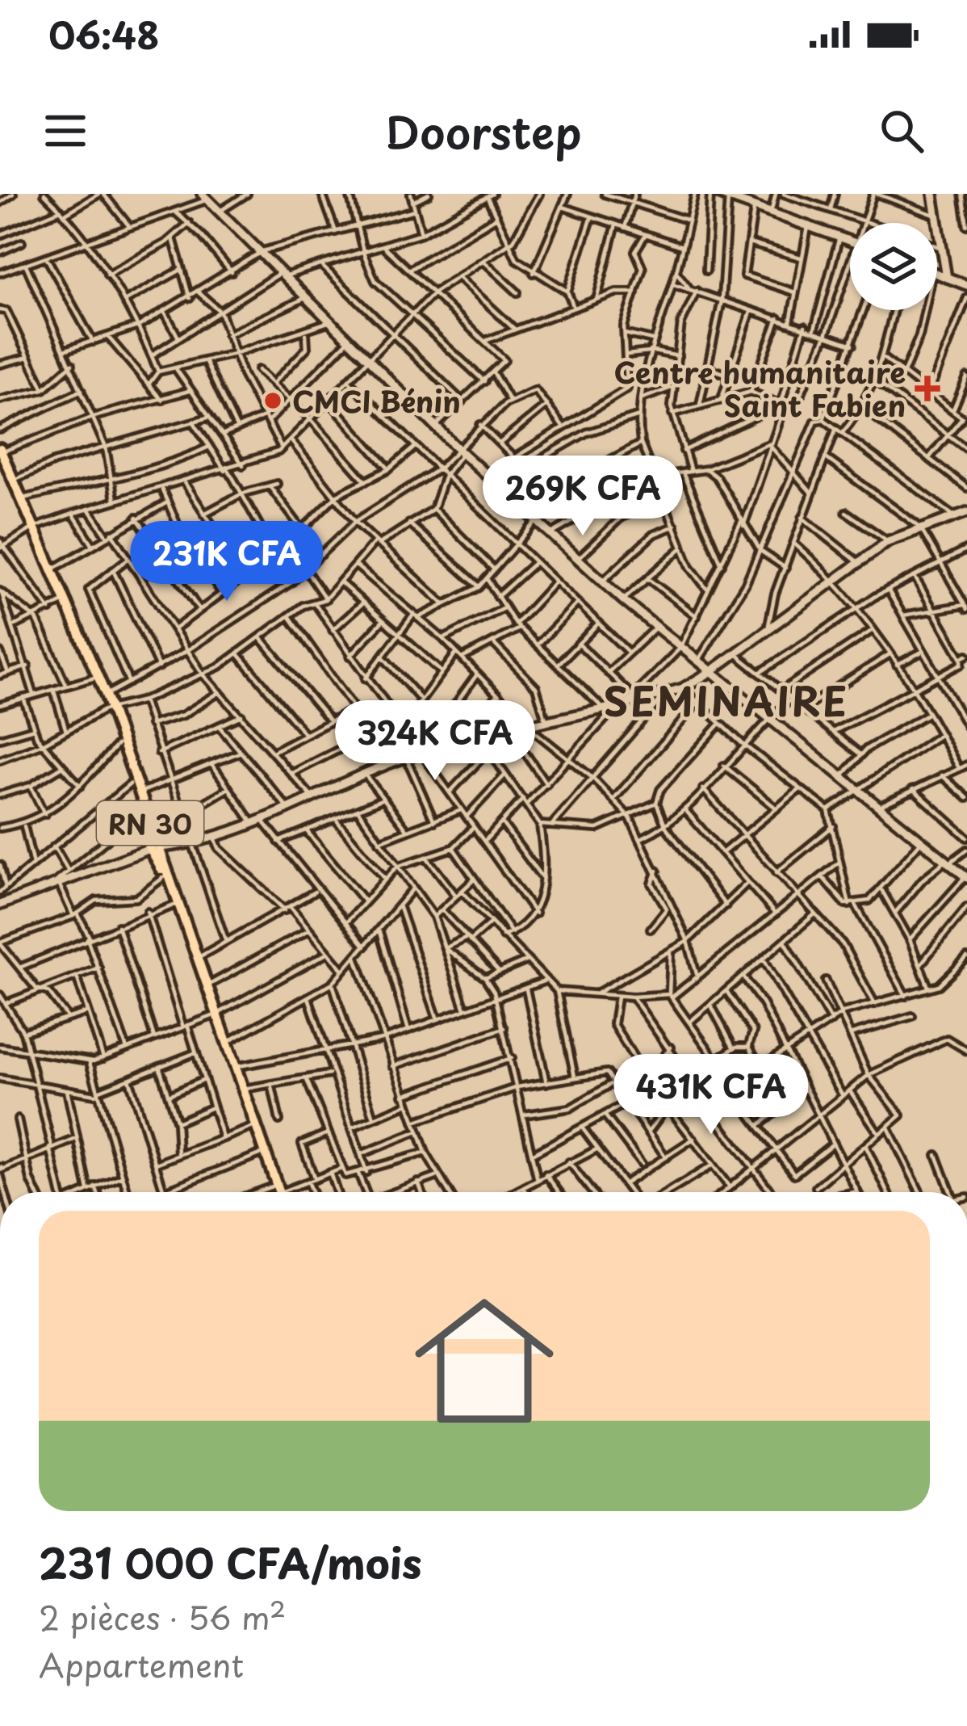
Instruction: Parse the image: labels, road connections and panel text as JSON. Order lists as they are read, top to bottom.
{
  "streets": {
    "main road": ["RN 30"]
  },
  "districts": ["SEMINAIRE"],
  "places": {
    "health": ["Centre humanitaire Saint Fabien"],
    "other": ["CMCI Bénin"]
  },
  "page": {
    "status": "06:48",
    "header": "Doorstep",
    "price": [
      "269K CFA",
      "231K CFA",
      "324K CFA",
      "431K CFA"
    ],
    "list": [
      {
        "name": "231 000 CFA/mois",
        "note": "2 pièces · 56 m² · Appartement"
      }
    ]
  }
}
